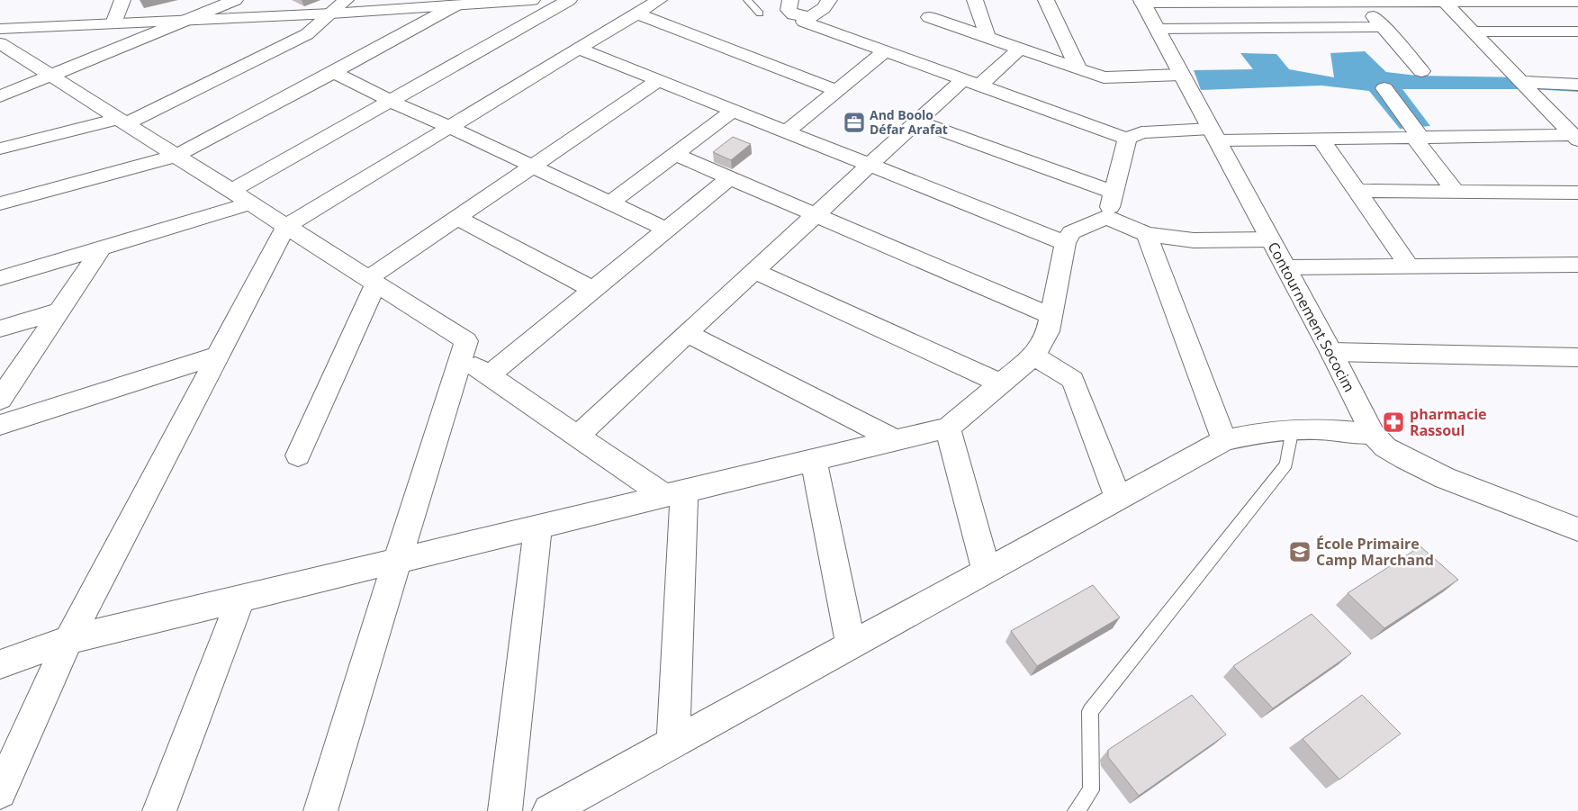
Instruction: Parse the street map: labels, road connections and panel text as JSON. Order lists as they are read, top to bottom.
{
  "streets": {
    "street": ["Contournement Sococim"]
  },
  "places": {
    "office": ["And Boolo Défar Arafat"],
    "pharmacy": ["pharmacie Rassoul"],
    "school or university": ["École Primaire Camp Marchand"]
  }
}
